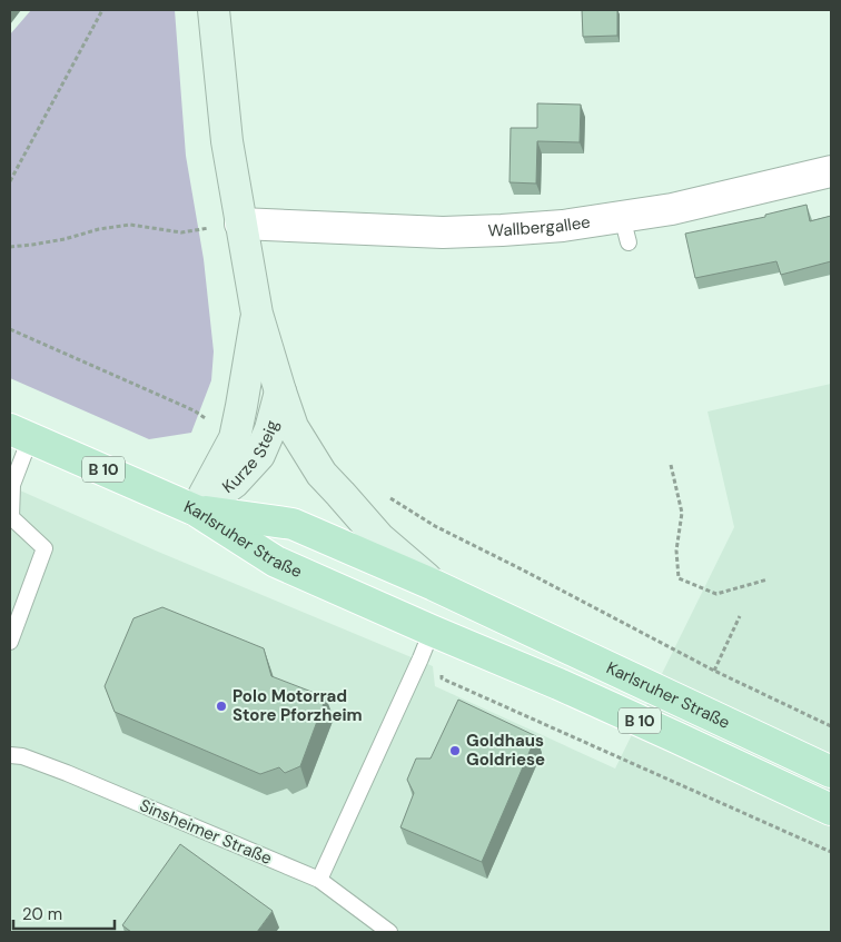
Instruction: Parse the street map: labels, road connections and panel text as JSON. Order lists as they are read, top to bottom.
{
  "streets": {
    "main road": ["Kurze Steig", "B 10", "Karlsruher Straße"],
    "street": ["Wallbergallee"],
    "lane": ["Sinsheimer Straße"]
  },
  "crossings": [
    ["Wallbergallee", "Kurze Steig"],
    ["Kurze Steig", "B 10"],
    ["Kurze Steig", "Karlsruher Straße"],
    ["B 10", "Karlsruher Straße"]
  ],
  "places": ["Polo Motorrad Store Pforzheim", "Goldhaus Goldriese"],
  "scale_bar": "20 m"
}
